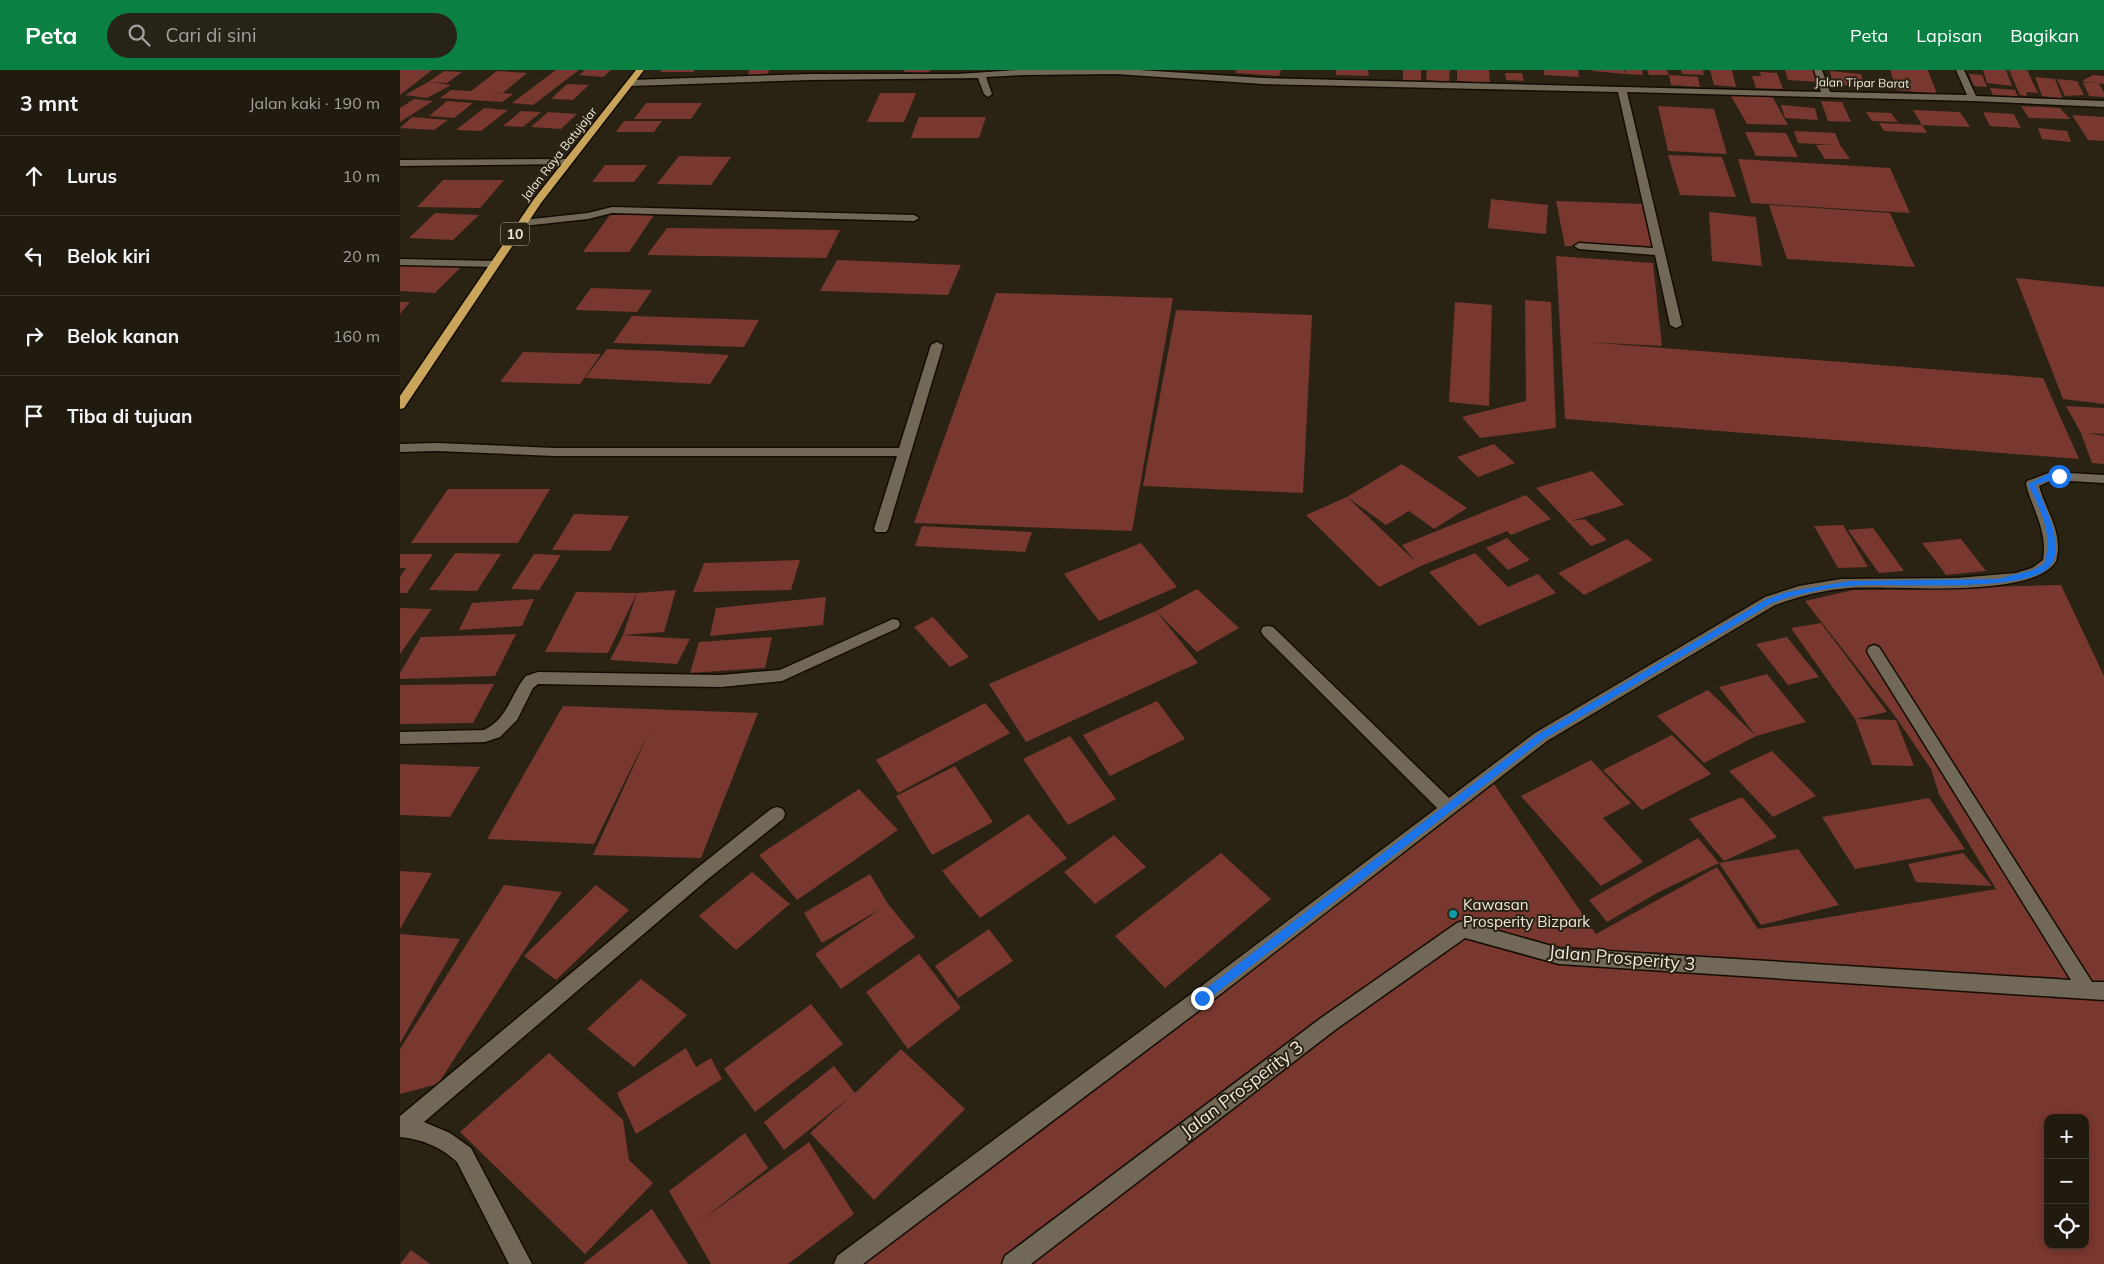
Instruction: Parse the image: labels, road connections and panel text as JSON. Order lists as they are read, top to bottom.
{
  "streets": {
    "highway": ["Jalan Raya Batujajar", "10"],
    "street": ["Jalan Tipar Barat", "Jalan Prosperity 3"]
  },
  "crossings": [
    ["Jalan Tipar Barat", "Jalan Raya Batujajar"]
  ],
  "places": ["Kawasan Prosperity Bizpark"],
  "page": {
    "header": "Peta",
    "search": "Cari di sini",
    "nav": ["Peta", "Lapisan", "Bagikan"],
    "heading": ["3 mnt", "Jalan kaki · 190 m"],
    "list": [
      ["Lurus", "10 m"],
      ["Belok kiri", "20 m"],
      ["Belok kanan", "160 m"],
      "Tiba di tujuan"
    ],
    "map_buttons": ["+", "−"]
  }
}
